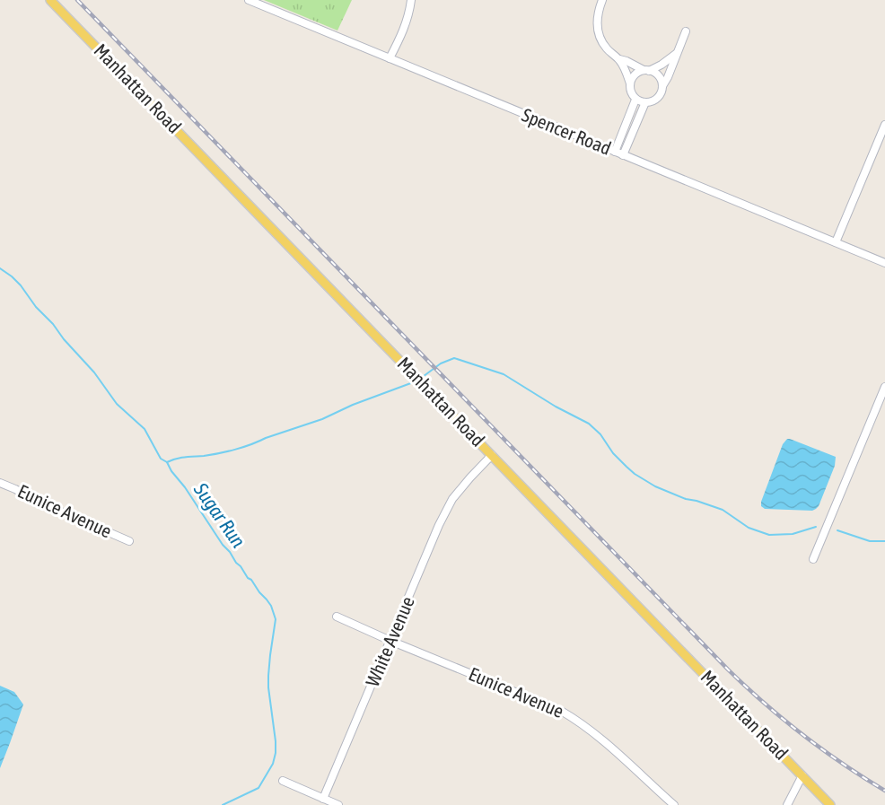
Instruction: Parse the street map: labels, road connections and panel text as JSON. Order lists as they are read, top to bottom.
{
  "streets": {
    "main road": ["Manhattan Road"],
    "street": ["Spencer Road", "Eunice Avenue", "White Avenue"]
  },
  "crossings": [
    ["Manhattan Road", "White Avenue"],
    ["Eunice Avenue", "White Avenue"]
  ],
  "water": ["Sugar Run"]
}
